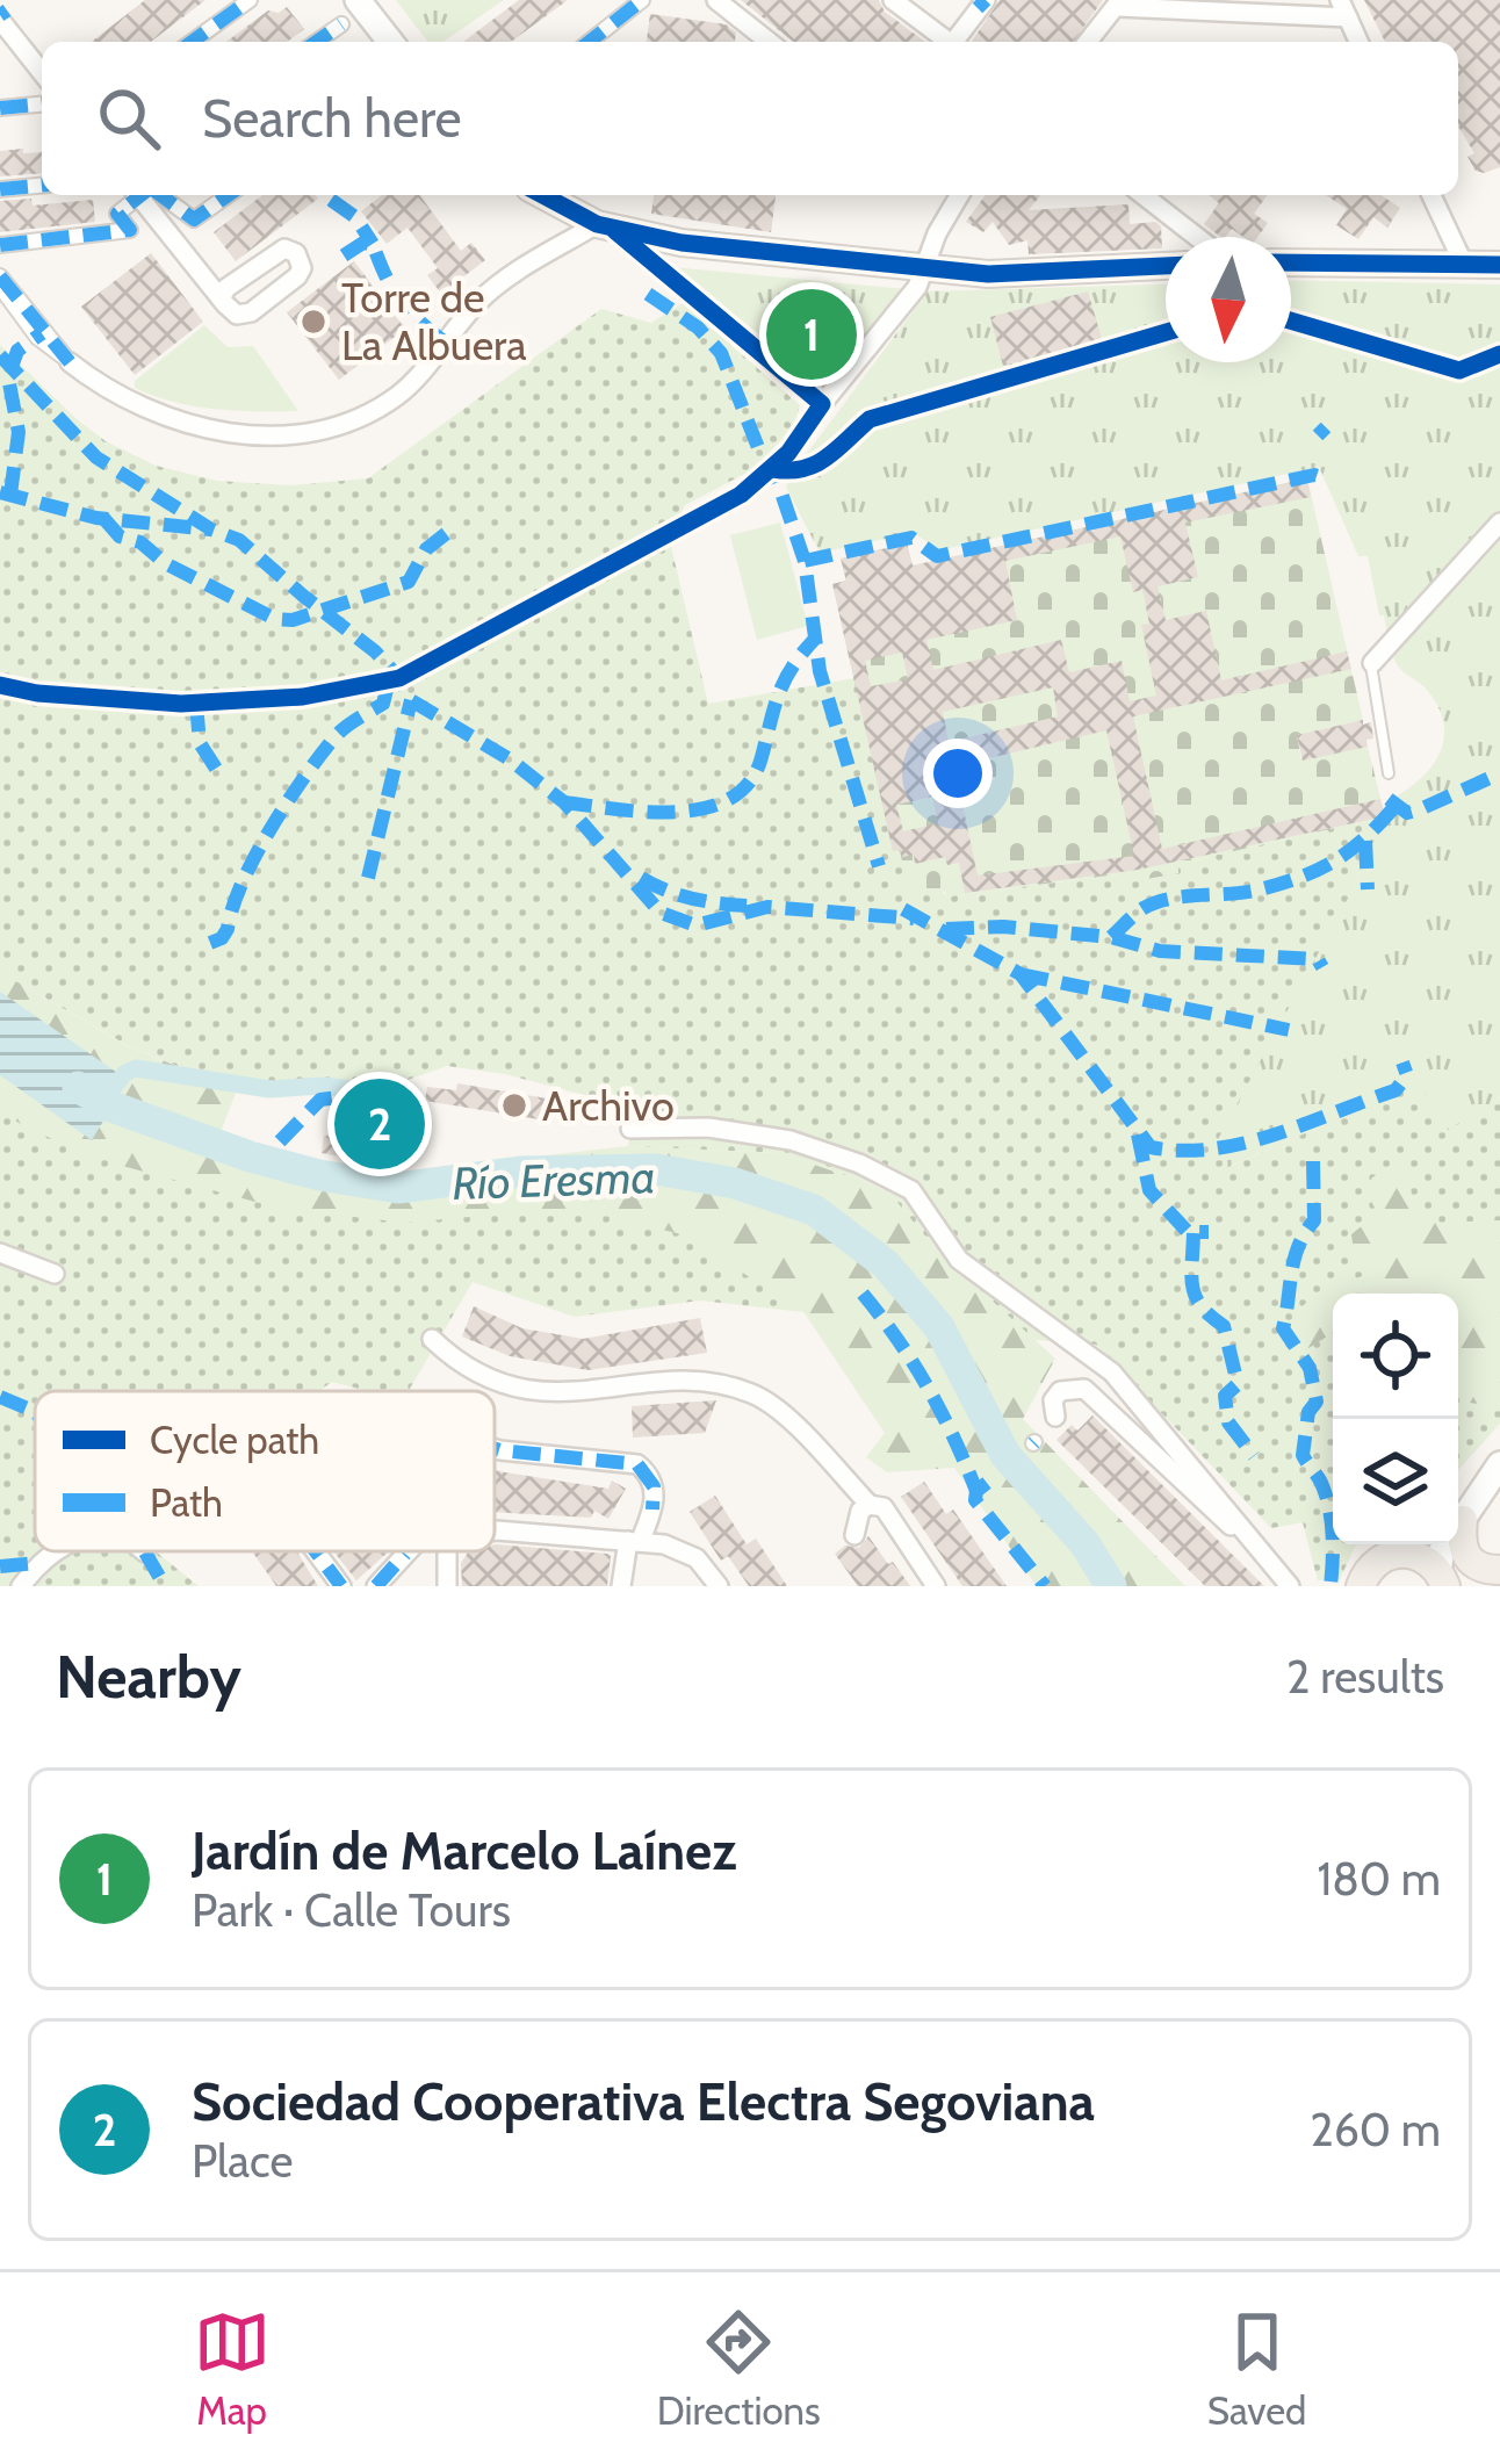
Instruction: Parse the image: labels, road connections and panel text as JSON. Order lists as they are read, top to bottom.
{
  "water": ["Río Eresma"],
  "places": ["Torre de La Albuera", "Archivo"],
  "legend": ["Cycle path", "Path"],
  "north": "bottom",
  "page": {
    "search": "Search here",
    "pins": ["1", "2"],
    "heading": ["Nearby", "2 results"],
    "list": [
      {
        "mark": "1",
        "name": "Jardín de Marcelo Laínez",
        "note": "Park · Calle Tours",
        "value": "180 m"
      },
      {
        "mark": "2",
        "name": "Sociedad Cooperativa Electra Segoviana",
        "note": "Place",
        "value": "260 m"
      }
    ],
    "nav": ["Map", "Directions", "Saved"]
  }
}
